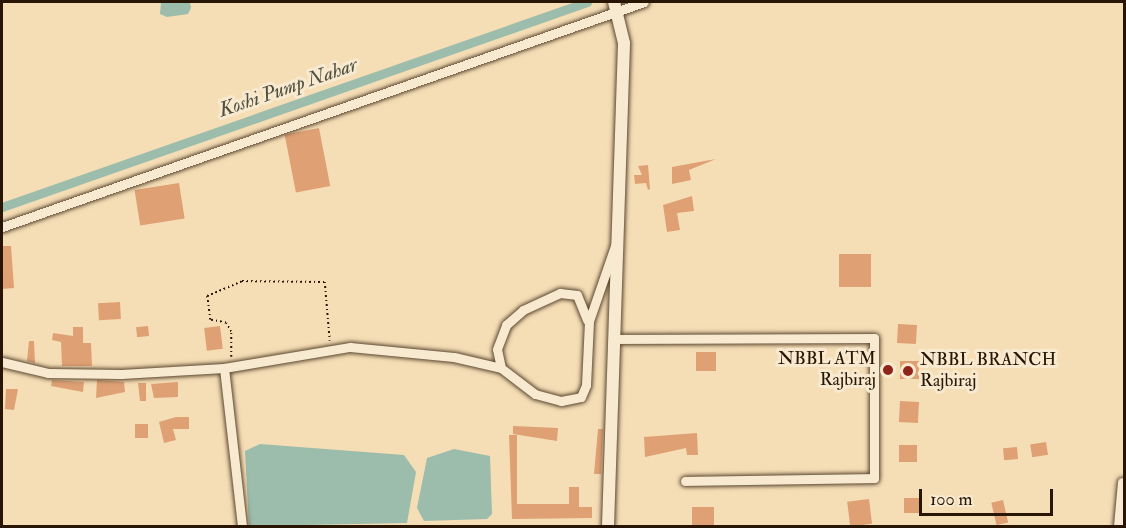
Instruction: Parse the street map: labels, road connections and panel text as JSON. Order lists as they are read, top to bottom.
{
  "water": ["Koshi Pump Nahar"],
  "places": ["NBBL ATM Rajbiraj", "NBBL BRANCH Rajbiraj"],
  "scale_bar": "100 m"
}
